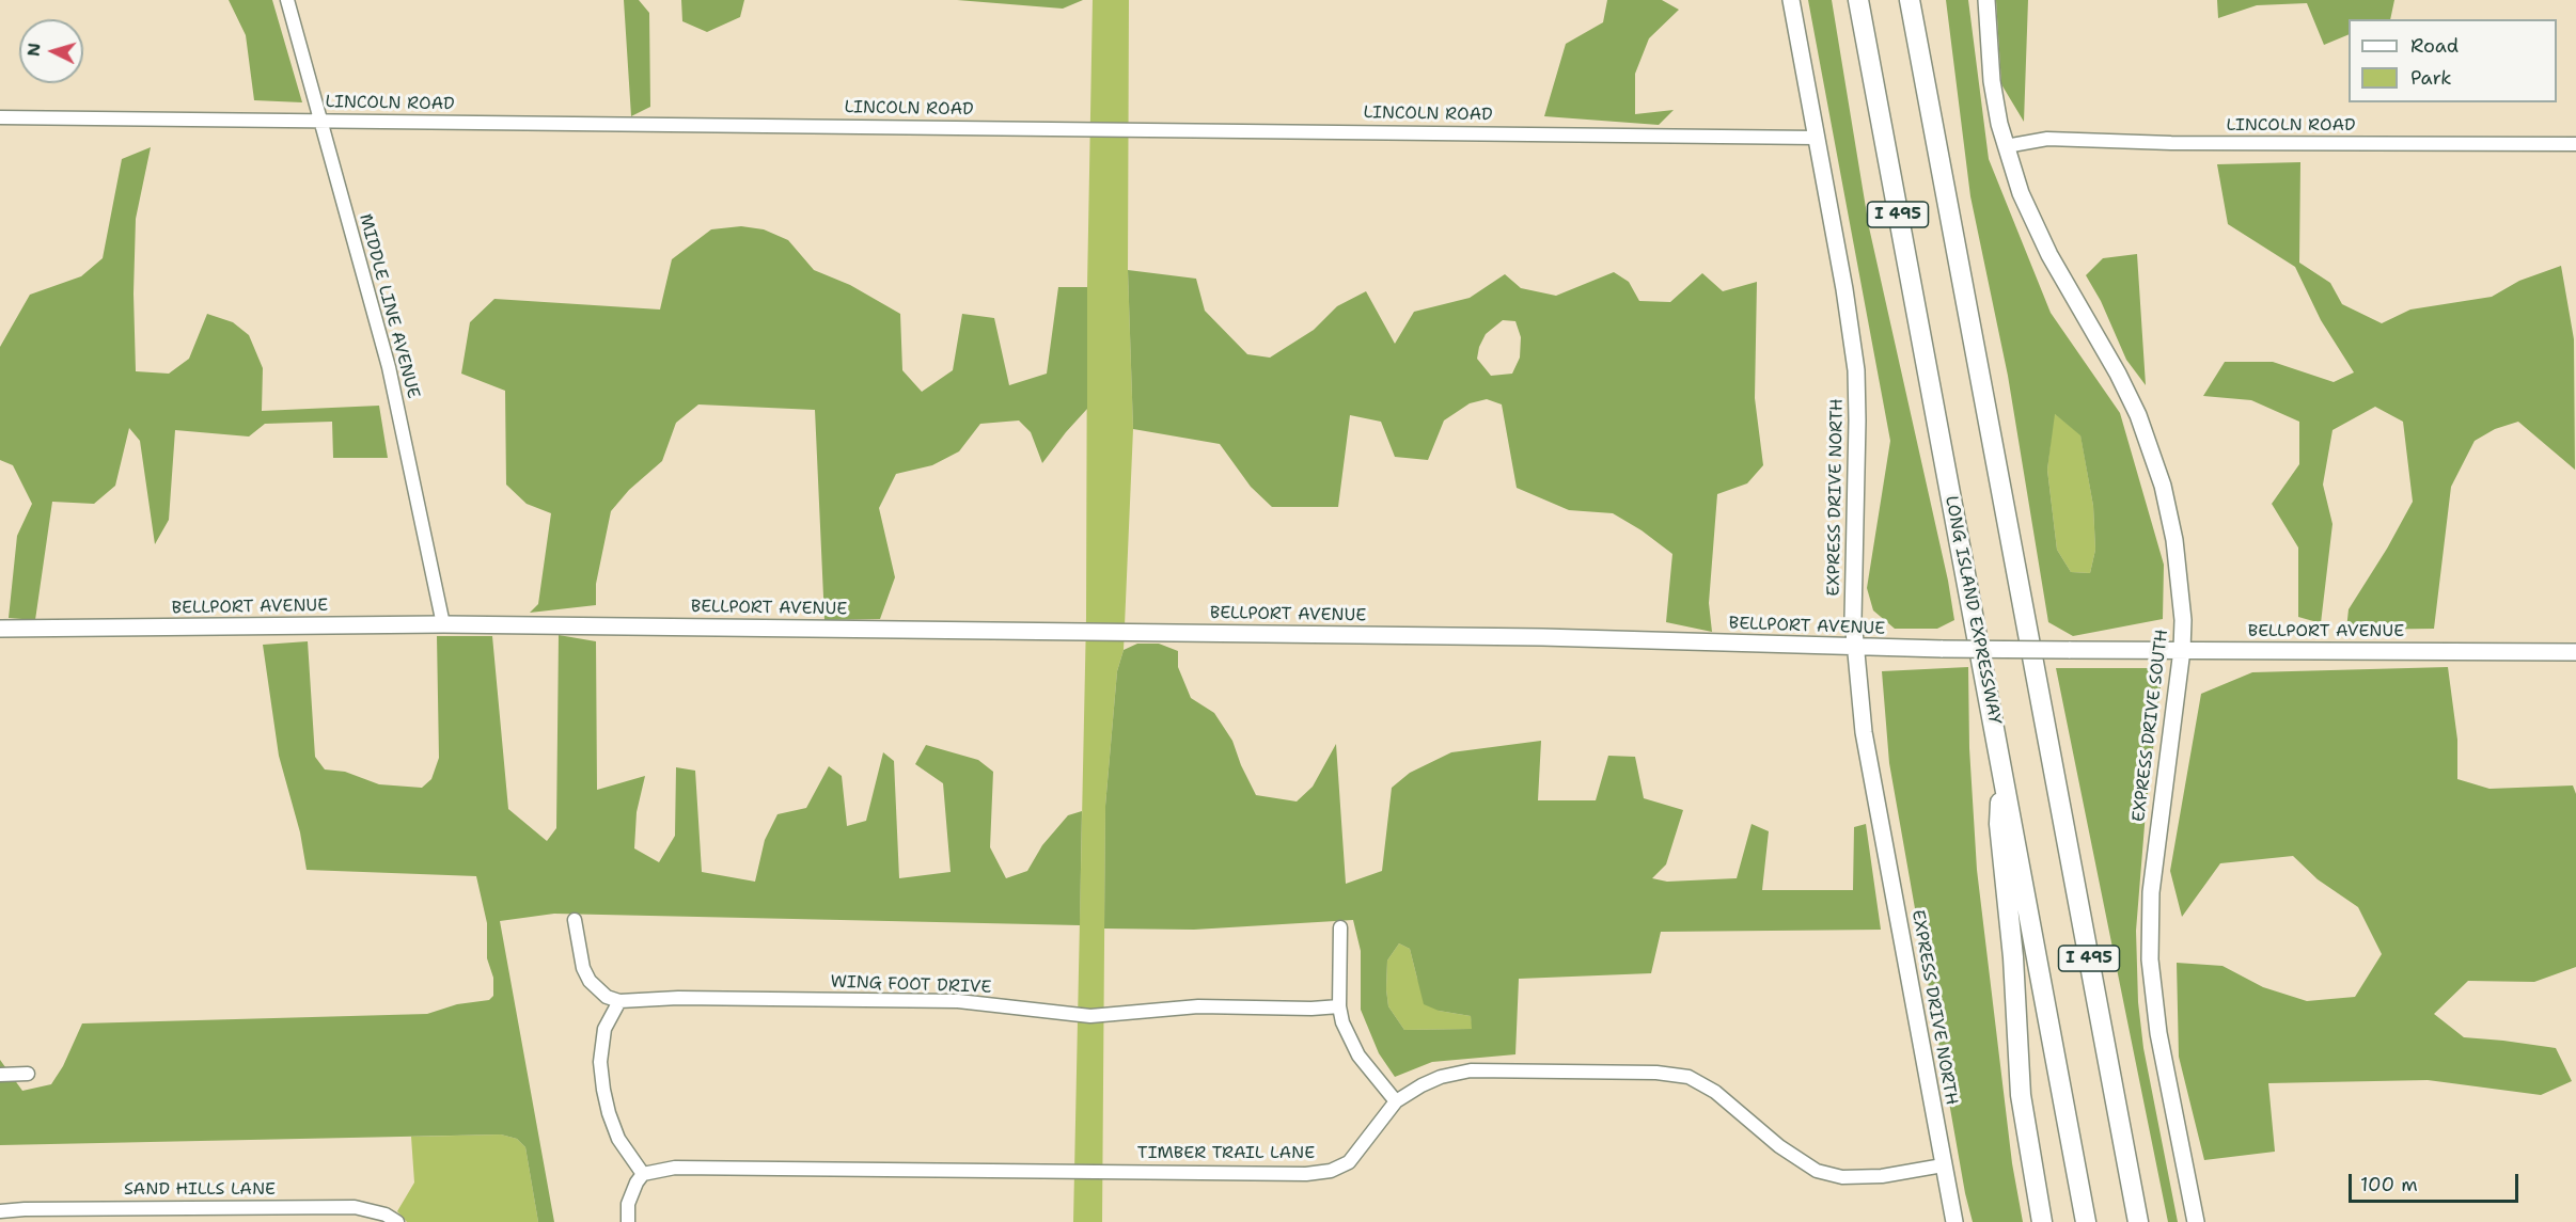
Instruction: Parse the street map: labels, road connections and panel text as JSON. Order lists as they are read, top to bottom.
{
  "streets": {
    "highway": ["I 495", "LONG ISLAND EXPRESSWAY"],
    "main road": ["EXPRESS DRIVE NORTH", "BELLPORT AVENUE", "EXPRESS DRIVE SOUTH"],
    "street": [
      "LINCOLN ROAD",
      "MIDDLE LINE AVENUE",
      "WING FOOT DRIVE",
      "TIMBER TRAIL LANE",
      "SAND HILLS LANE"
    ]
  },
  "crossings": [
    ["LINCOLN ROAD", "MIDDLE LINE AVENUE"],
    ["LINCOLN ROAD", "EXPRESS DRIVE NORTH"],
    ["LINCOLN ROAD", "EXPRESS DRIVE SOUTH"],
    ["MIDDLE LINE AVENUE", "BELLPORT AVENUE"],
    ["EXPRESS DRIVE NORTH", "BELLPORT AVENUE"],
    ["EXPRESS DRIVE NORTH", "TIMBER TRAIL LANE"],
    ["BELLPORT AVENUE", "EXPRESS DRIVE SOUTH"]
  ],
  "legend": ["Road", "Park"],
  "scale_bar": "100 m",
  "north": "left"
}
